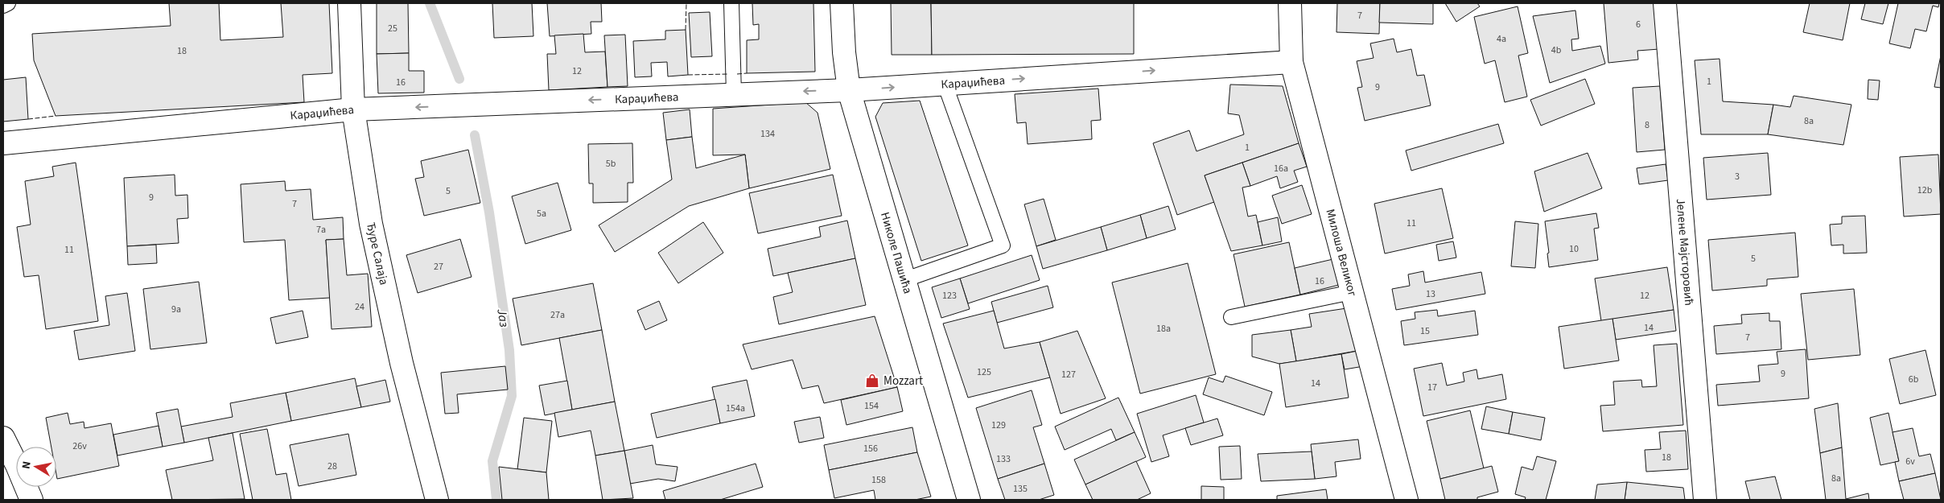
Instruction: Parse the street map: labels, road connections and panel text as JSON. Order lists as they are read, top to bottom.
{
  "streets": {
    "street": [
      "Караџићева",
      "Јелене Мајсторовић",
      "Милоша Великог",
      "Николе Пашића",
      "Ђуре Салаја"
    ]
  },
  "crossings": [
    ["Караџићева", "Милоша Великог"],
    ["Караџићева", "Николе Пашића"],
    ["Караџићева", "Ђуре Салаја"]
  ],
  "water": ["Јаз"],
  "places": {
    "shop": ["Mozzart"]
  },
  "house_numbers": [
    "7",
    "6",
    "25",
    "4a",
    "4b",
    "18",
    "12",
    "1",
    "16",
    "9",
    "8a",
    "8",
    "134",
    "1",
    "5b",
    "16a",
    "3",
    "12b",
    "5",
    "9",
    "7",
    "5a",
    "11",
    "7a",
    "10",
    "11",
    "5",
    "27",
    "16",
    "13",
    "123",
    "12",
    "24",
    "9a",
    "27a",
    "14",
    "18a",
    "15",
    "7",
    "125",
    "9",
    "127",
    "6b",
    "14",
    "17",
    "154",
    "154a",
    "129",
    "26v",
    "156",
    "18",
    "133",
    "6v",
    "28",
    "8a",
    "158",
    "135"
  ],
  "north": "left"
}
